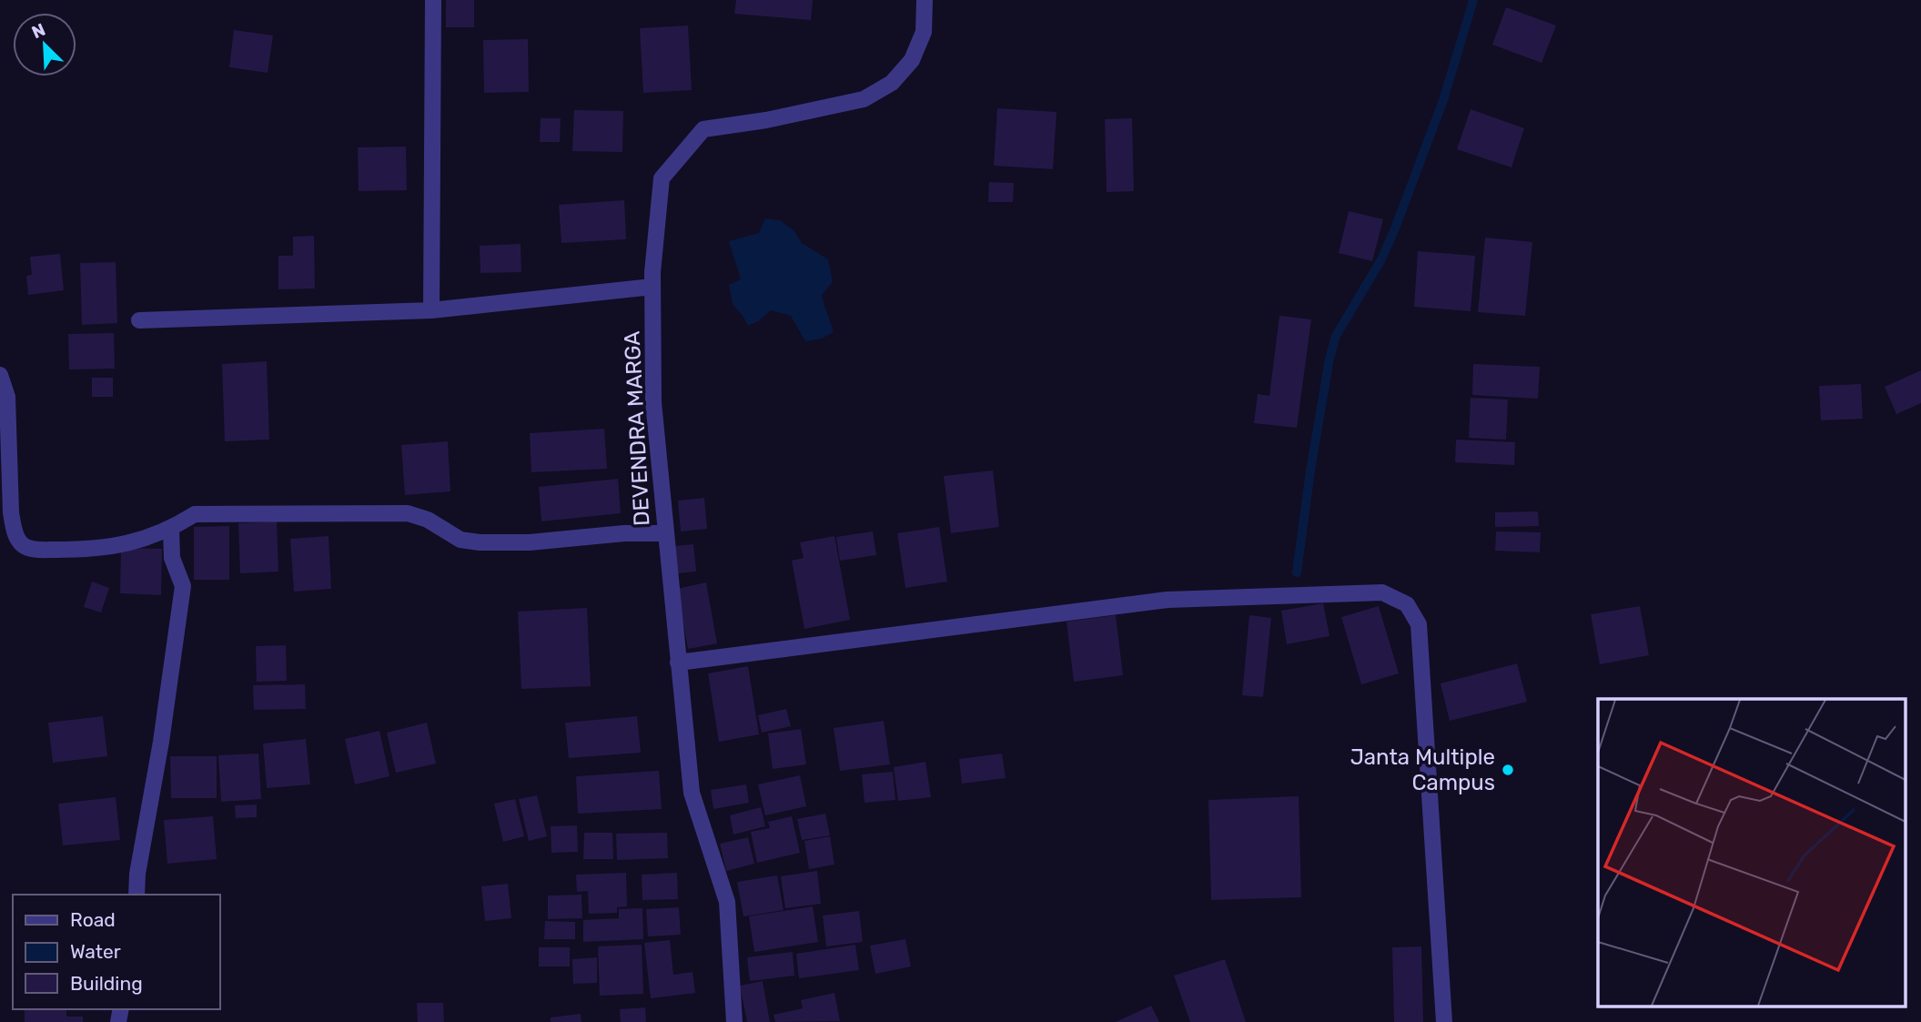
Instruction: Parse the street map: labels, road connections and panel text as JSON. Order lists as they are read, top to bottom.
{
  "streets": {
    "street": ["DEVENDRA MARGA"]
  },
  "places": ["Janta Multiple Campus"],
  "legend": ["Road", "Water", "Building"],
  "north": "top left"
}
